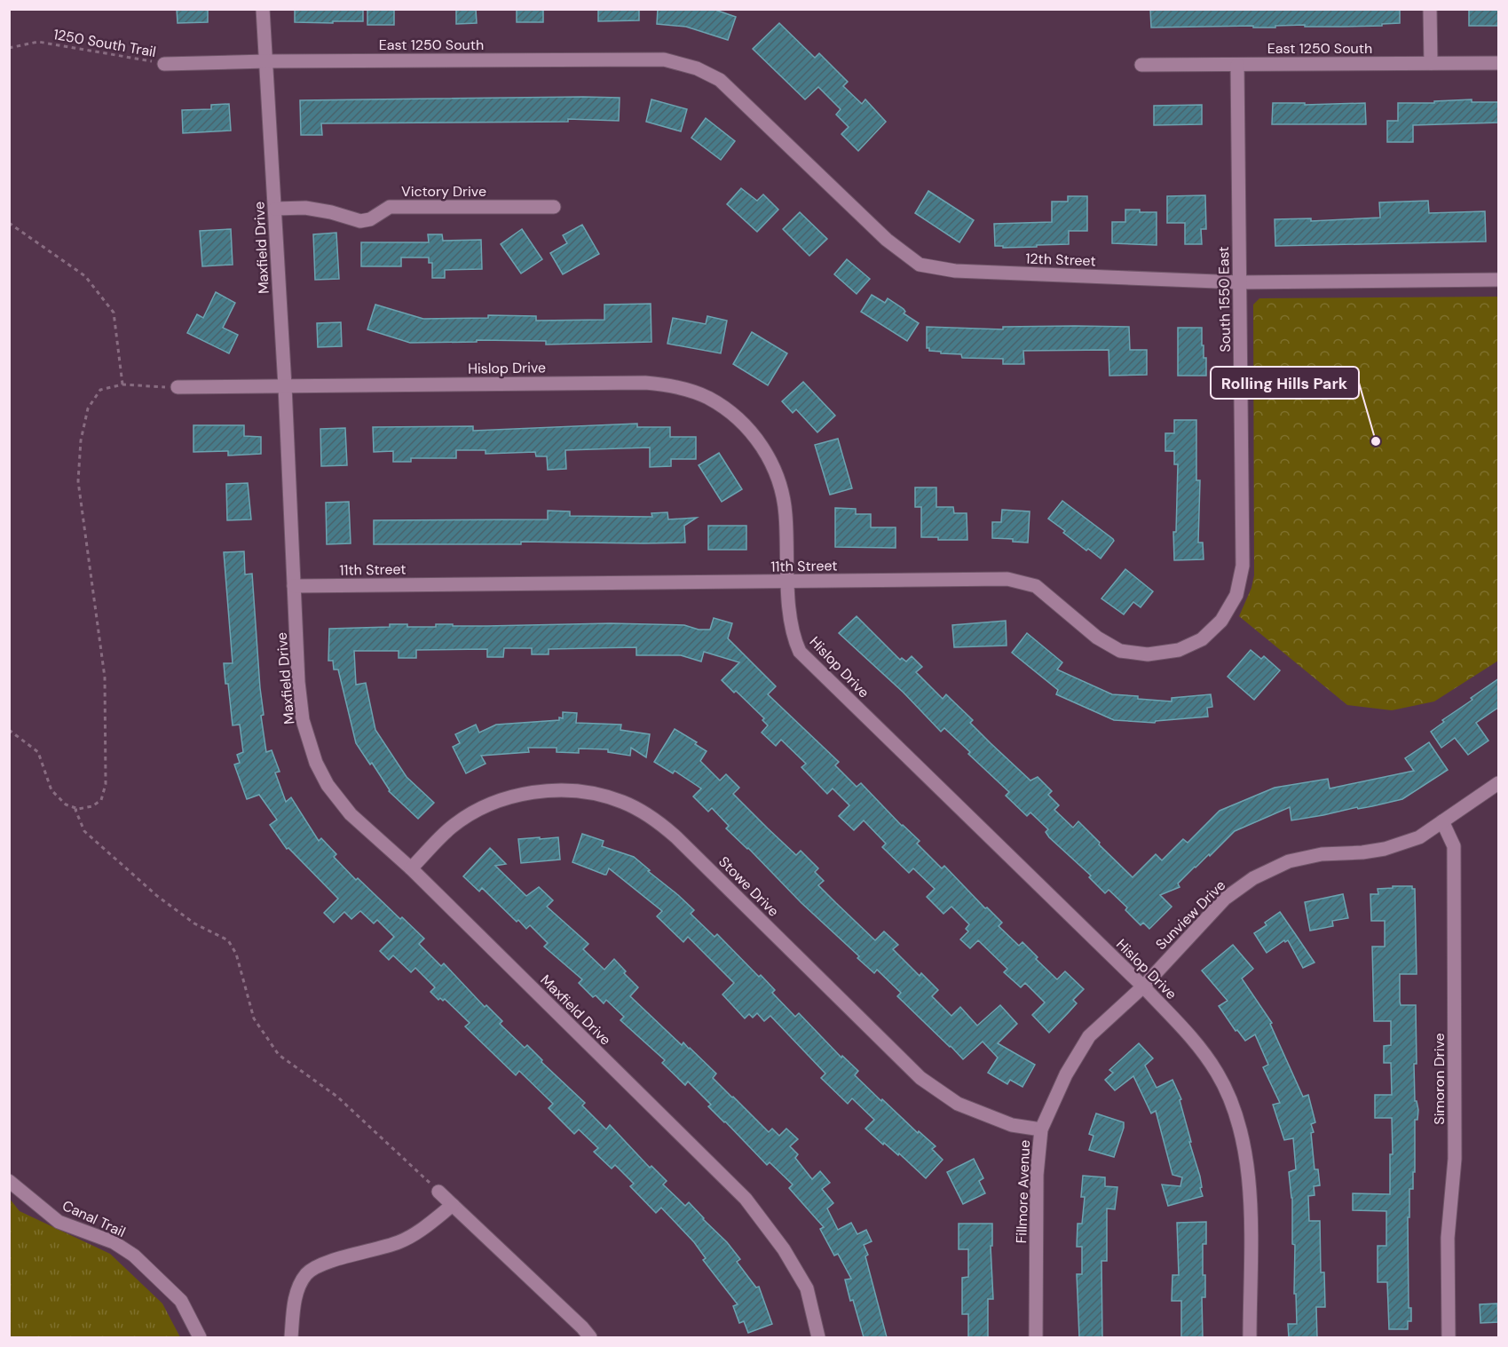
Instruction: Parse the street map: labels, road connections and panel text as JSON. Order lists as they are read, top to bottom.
{
  "streets": {
    "street": [
      "East 1250 South",
      "Victory Drive",
      "Maxfield Drive",
      "12th Street",
      "South 1550 East",
      "Hislop Drive",
      "11th Street",
      "Stowe Drive",
      "Sunview Drive",
      "Simoron Drive",
      "Fillmore Avenue",
      "Canal Trail"
    ],
    "path": ["1250 South Trail"]
  },
  "crossings": [
    ["1250 South Trail", "East 1250 South"],
    ["East 1250 South", "Maxfield Drive"],
    ["East 1250 South", "12th Street"],
    ["East 1250 South", "South 1550 East"],
    ["Victory Drive", "Maxfield Drive"],
    ["Maxfield Drive", "Hislop Drive"],
    ["Maxfield Drive", "11th Street"],
    ["Maxfield Drive", "Stowe Drive"],
    ["12th Street", "South 1550 East"],
    ["South 1550 East", "11th Street"],
    ["Hislop Drive", "11th Street"],
    ["Hislop Drive", "Sunview Drive"],
    ["Hislop Drive", "Fillmore Avenue"],
    ["Stowe Drive", "Fillmore Avenue"],
    ["Sunview Drive", "Simoron Drive"],
    ["Sunview Drive", "Fillmore Avenue"]
  ],
  "places": ["Rolling Hills Park"]
}
